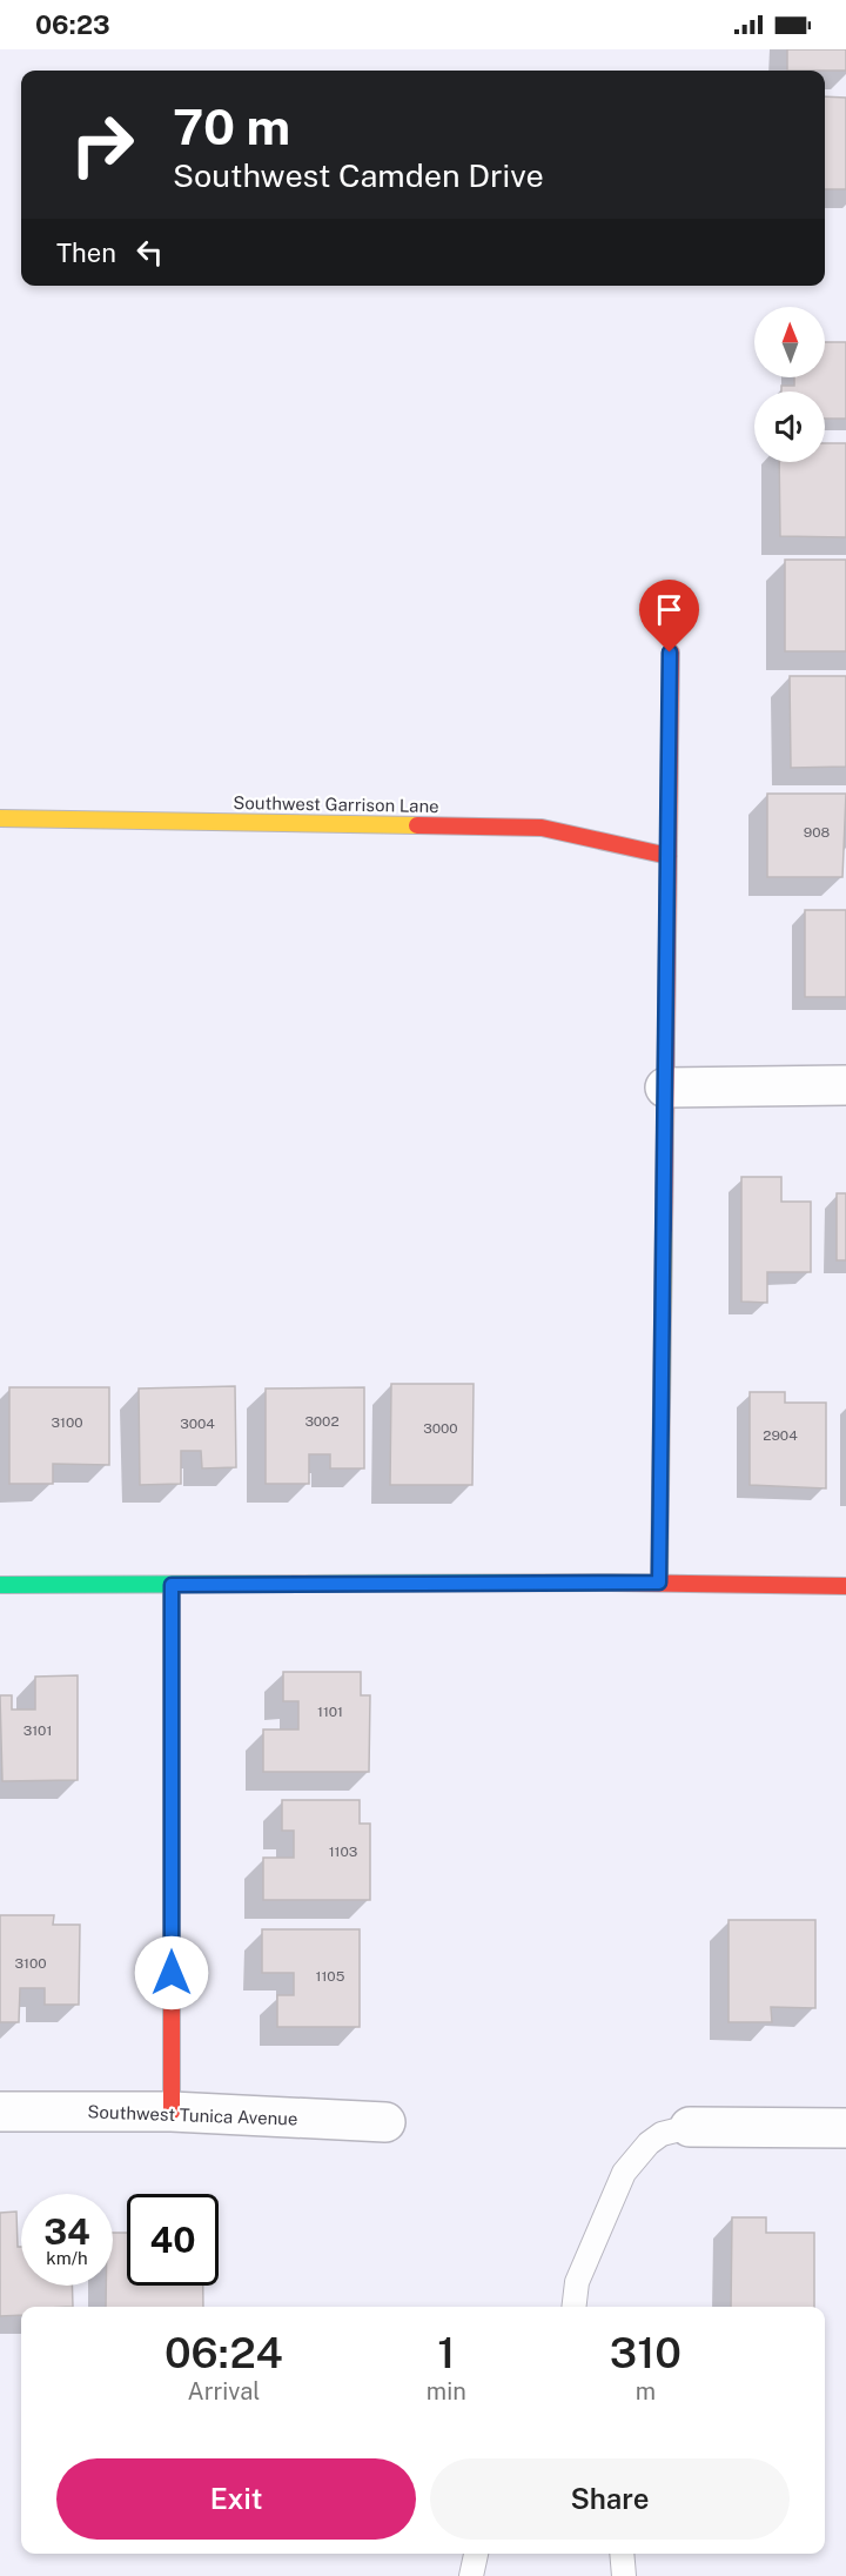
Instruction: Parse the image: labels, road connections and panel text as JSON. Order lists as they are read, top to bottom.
{
  "streets": {
    "street": ["Southwest Garrison Lane", "Southwest Tunica Avenue"]
  },
  "house_numbers": [
    "908",
    "3002",
    "3100",
    "3004",
    "3000",
    "2904",
    "1101",
    "3101",
    "1103",
    "3100",
    "1105"
  ],
  "north": "top",
  "page": {
    "status": "06:23",
    "turn": ["70 m", "Southwest Camden Drive"],
    "then": "Then",
    "speed": "34 km/h",
    "limit": "40",
    "eta": [
      "06:24",
      "Arrival",
      "1",
      "min",
      "310",
      "m"
    ],
    "buttons": ["Exit", "Share"]
  }
}
